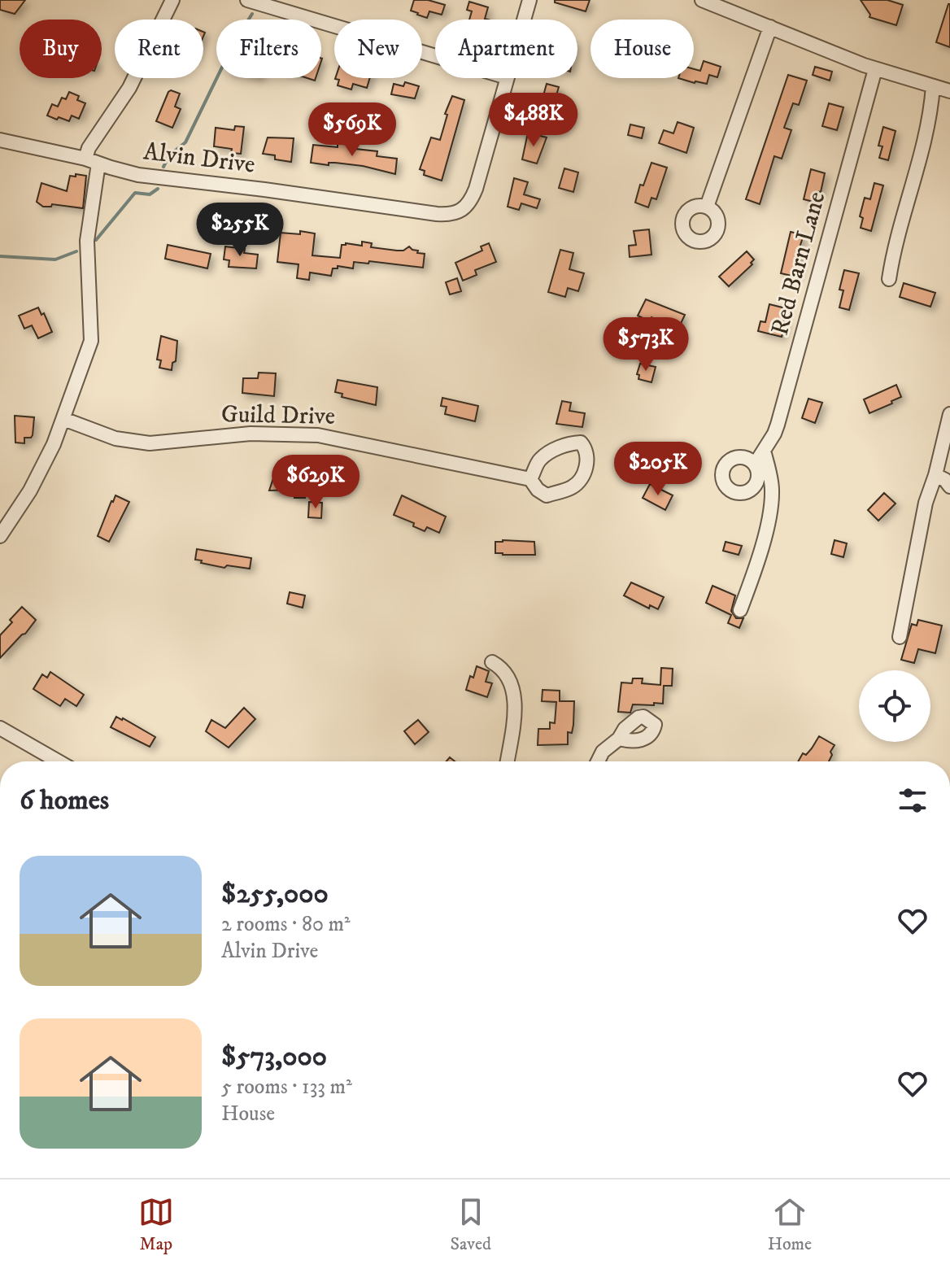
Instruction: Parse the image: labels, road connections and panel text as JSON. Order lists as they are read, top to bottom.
{
  "streets": {
    "street": ["Alvin Drive", "Red Barn Lane", "Guild Drive"]
  },
  "page": {
    "chip": [
      "Buy",
      "Rent",
      "Filters",
      "New",
      "Apartment",
      "House"
    ],
    "price": [
      "$488K",
      "$569K",
      "$255K",
      "$573K",
      "$205K",
      "$629K"
    ],
    "heading": "6 homes",
    "list": [
      {
        "name": "$255,000",
        "note": "2 rooms · 80 m² · Alvin Drive"
      },
      {
        "name": "$573,000",
        "note": "5 rooms · 133 m² · House"
      }
    ],
    "tabs": ["Map", "Saved", "Home"]
  }
}
